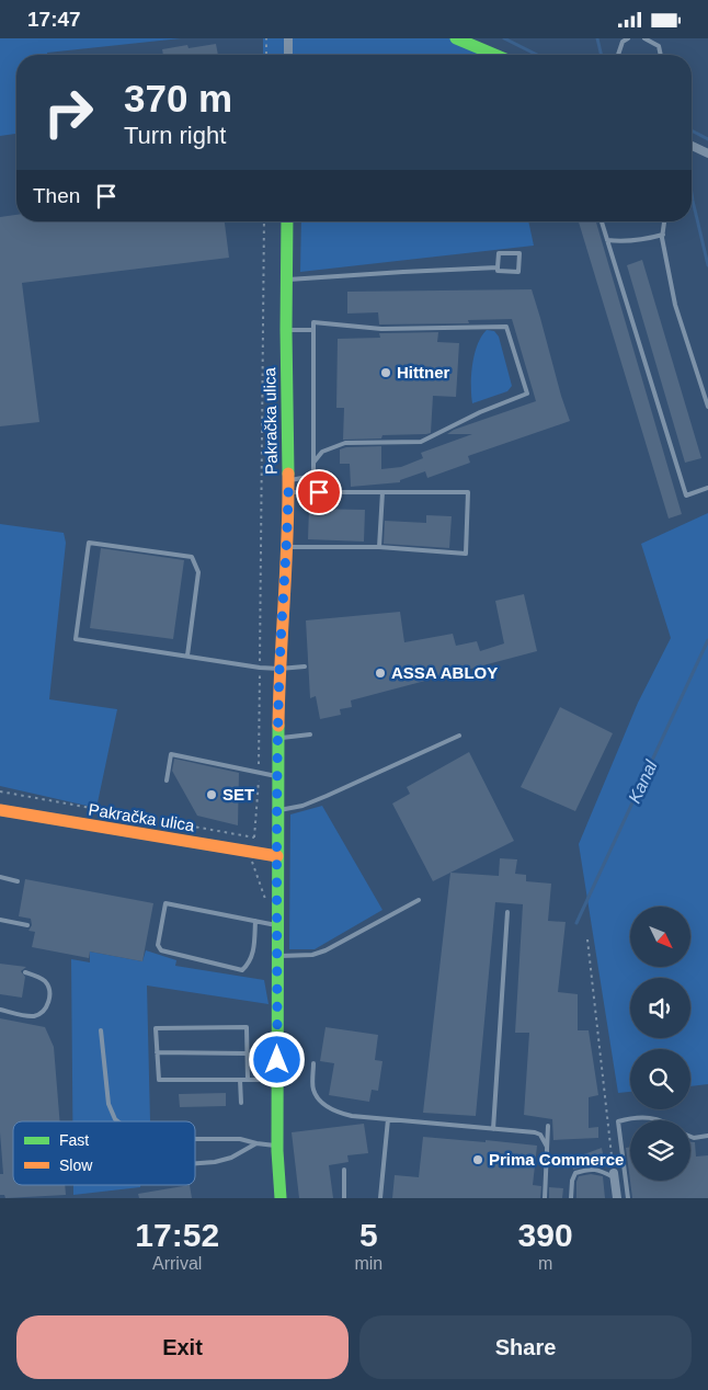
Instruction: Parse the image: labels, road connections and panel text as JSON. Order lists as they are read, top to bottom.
{
  "streets": {
    "street": ["Pakračka ulica"]
  },
  "water": ["Kanal"],
  "places": [
    "Hittner",
    "ASSA ABLOY",
    "SET",
    "Prima Commerce"
  ],
  "legend": ["Fast", "Slow"],
  "north": "bottom right",
  "page": {
    "status": "17:47",
    "turn": ["370 m", "Turn right"],
    "then": "Then",
    "eta": [
      "17:52",
      "Arrival",
      "5",
      "min",
      "390",
      "m"
    ],
    "buttons": ["Exit", "Share"]
  }
}
